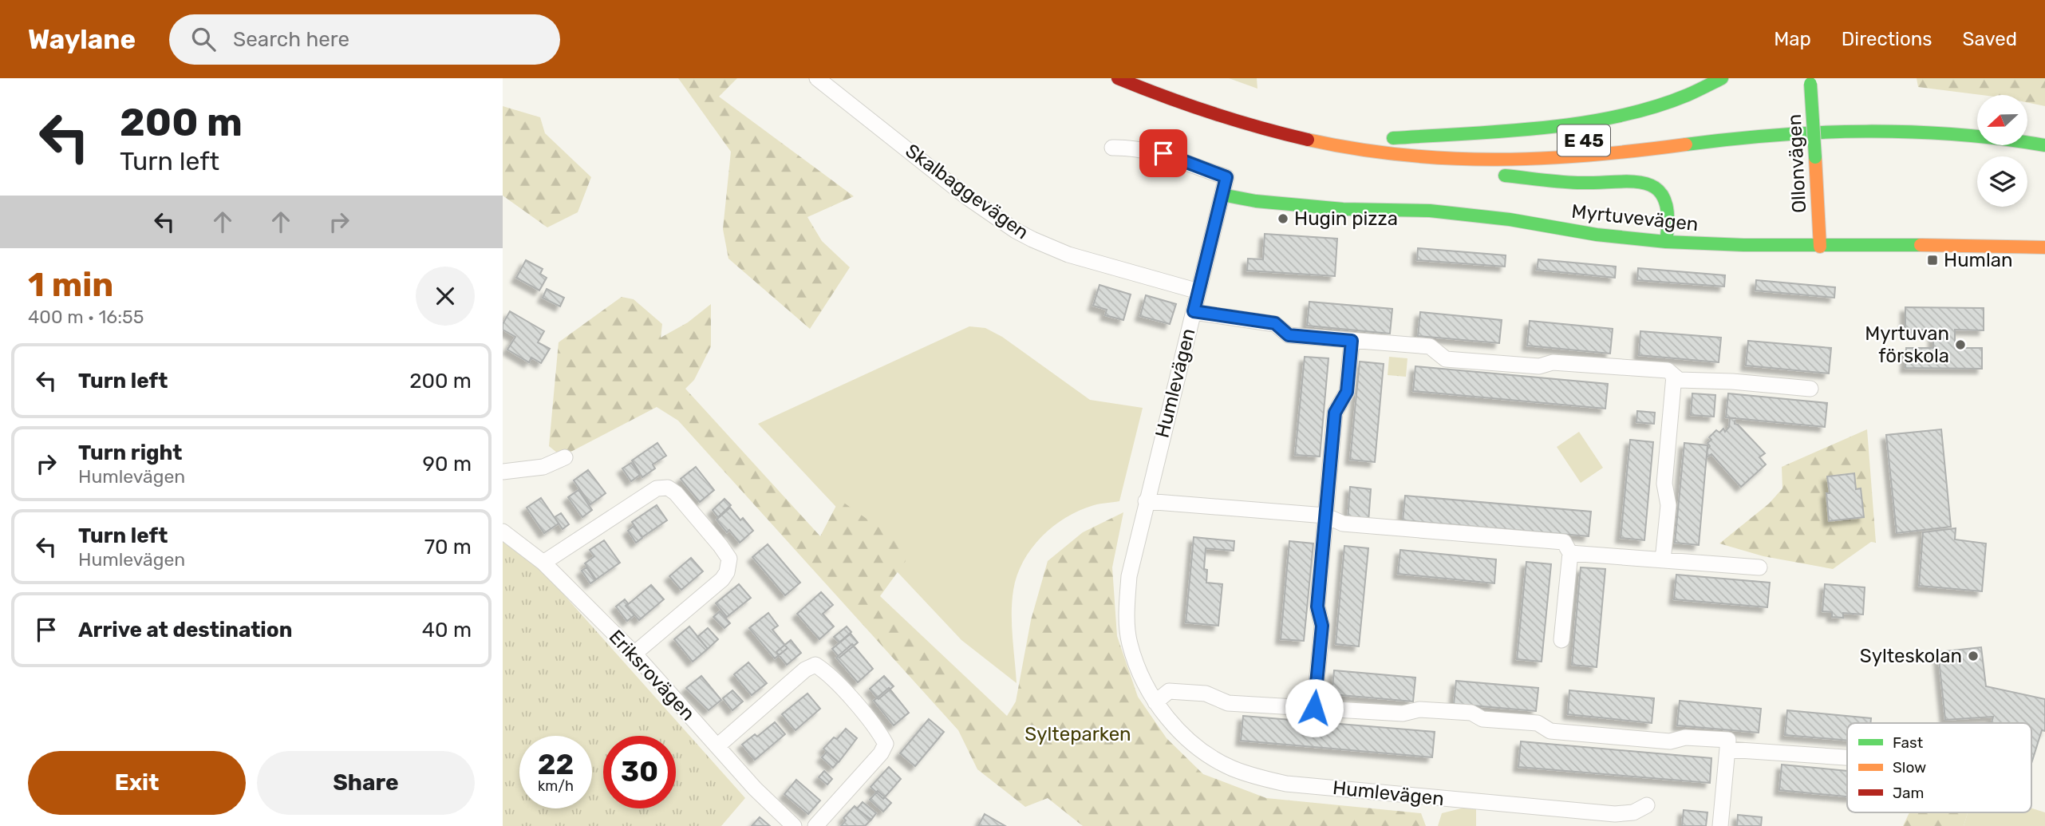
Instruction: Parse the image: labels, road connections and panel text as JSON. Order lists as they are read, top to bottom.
{
  "streets": {
    "main road": ["E 45", "Ollonvägen", "Myrtuvevägen"],
    "street": ["Skalbaggevägen", "Humlevägen", "Eriksrovägen"]
  },
  "crossings": [
    ["Ollonvägen", "Myrtuvevägen"],
    ["Skalbaggevägen", "Humlevägen"],
    ["Myrtuvevägen", "Humlevägen"]
  ],
  "parks": ["Sylteparken"],
  "places": {
    "other": ["Hugin pizza", "Myrtuvan förskola", "Sylteskolan"],
    "transit": ["Humlan"]
  },
  "legend": ["Fast", "Slow", "Jam"],
  "north": "left",
  "page": {
    "header": "Waylane",
    "search": "Search here",
    "nav": ["Map", "Directions", "Saved"],
    "turn": ["200 m", "Turn left"],
    "heading": ["1 min", "400 m · 16:55"],
    "list": [
      {
        "name": "Turn left",
        "value": "200 m"
      },
      {
        "name": "Turn right",
        "note": "Humlevägen",
        "value": "90 m"
      },
      {
        "name": "Turn left",
        "note": "Humlevägen",
        "value": "70 m"
      },
      {
        "name": "Arrive at destination",
        "value": "40 m"
      }
    ],
    "speed": "22 km/h",
    "limit": "30",
    "buttons": ["Exit", "Share"]
  }
}
